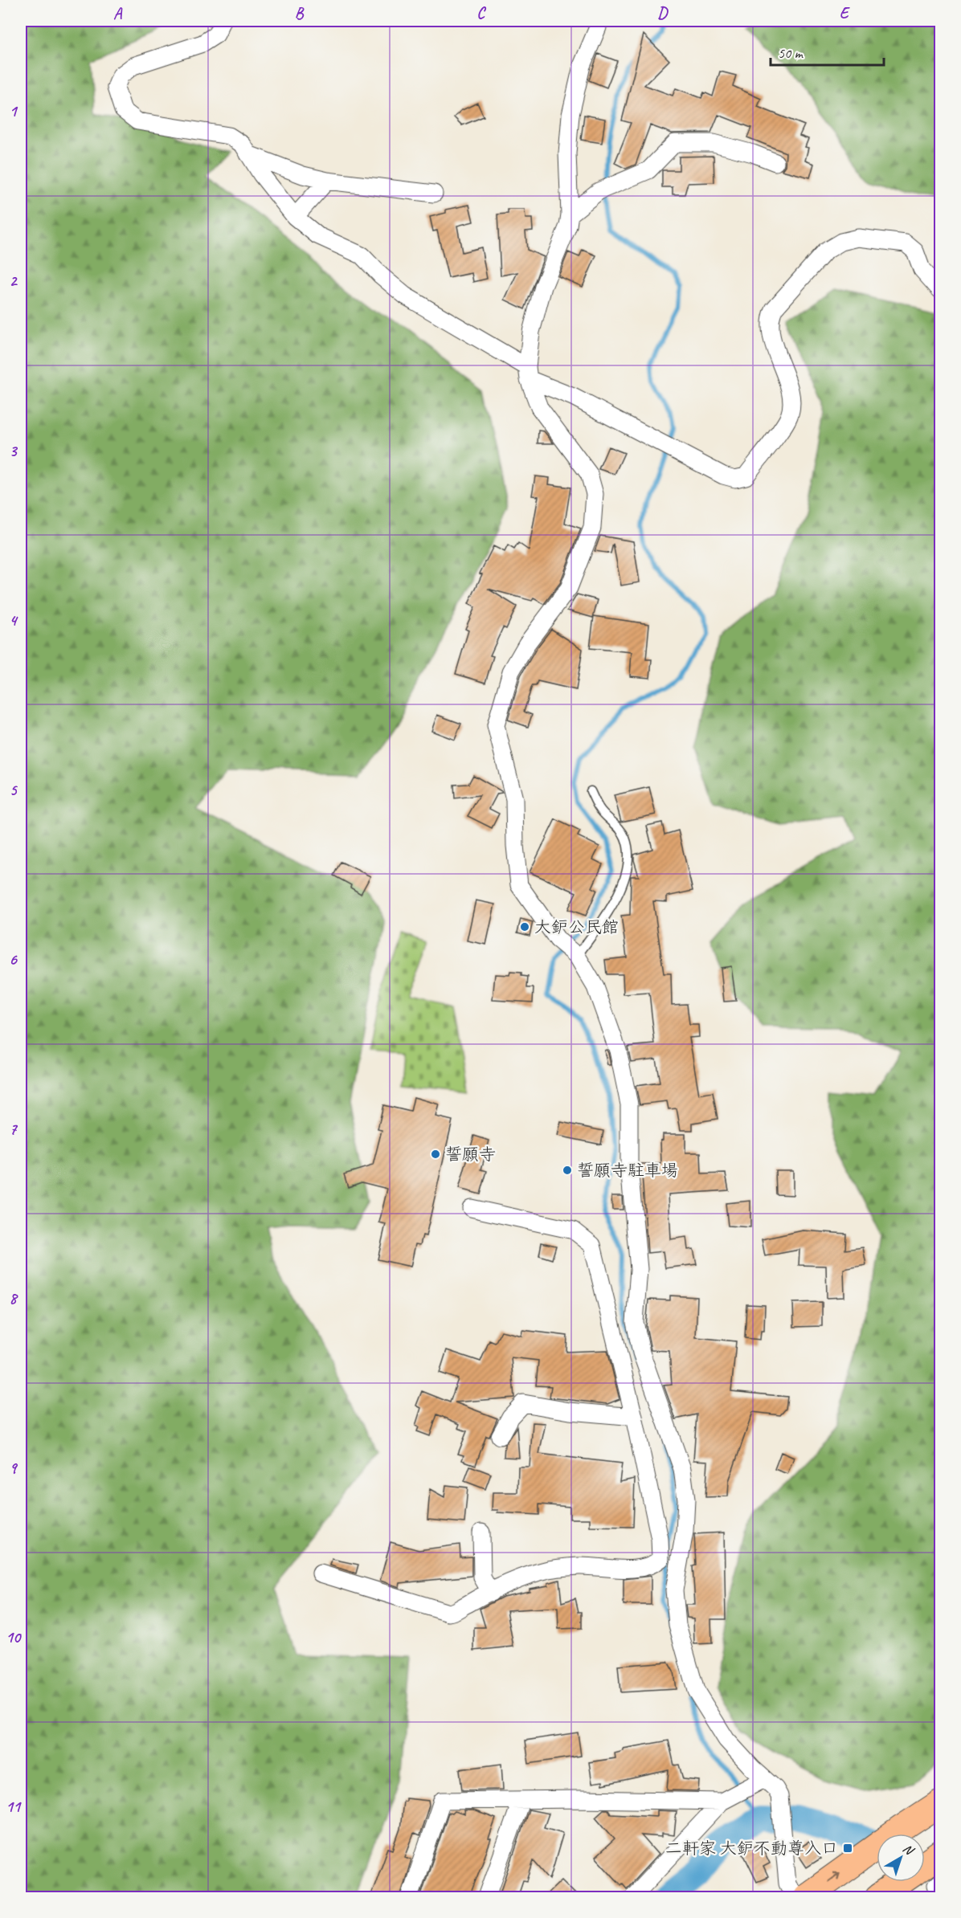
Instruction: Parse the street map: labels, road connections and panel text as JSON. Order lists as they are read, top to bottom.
{
  "places": {
    "other": ["大鈩公民館", "誓願寺", "誓願寺駐車場"],
    "transit": ["二軒家 大鈩不動尊入口"]
  },
  "scale_bar": "50 m",
  "north": "top right",
  "grid": {
    "columns": [
      "A",
      "B",
      "C",
      "D",
      "E"
    ],
    "rows": [
      "1",
      "2",
      "3",
      "4",
      "5",
      "6",
      "7",
      "8",
      "9",
      "10",
      "11"
    ]
  }
}
